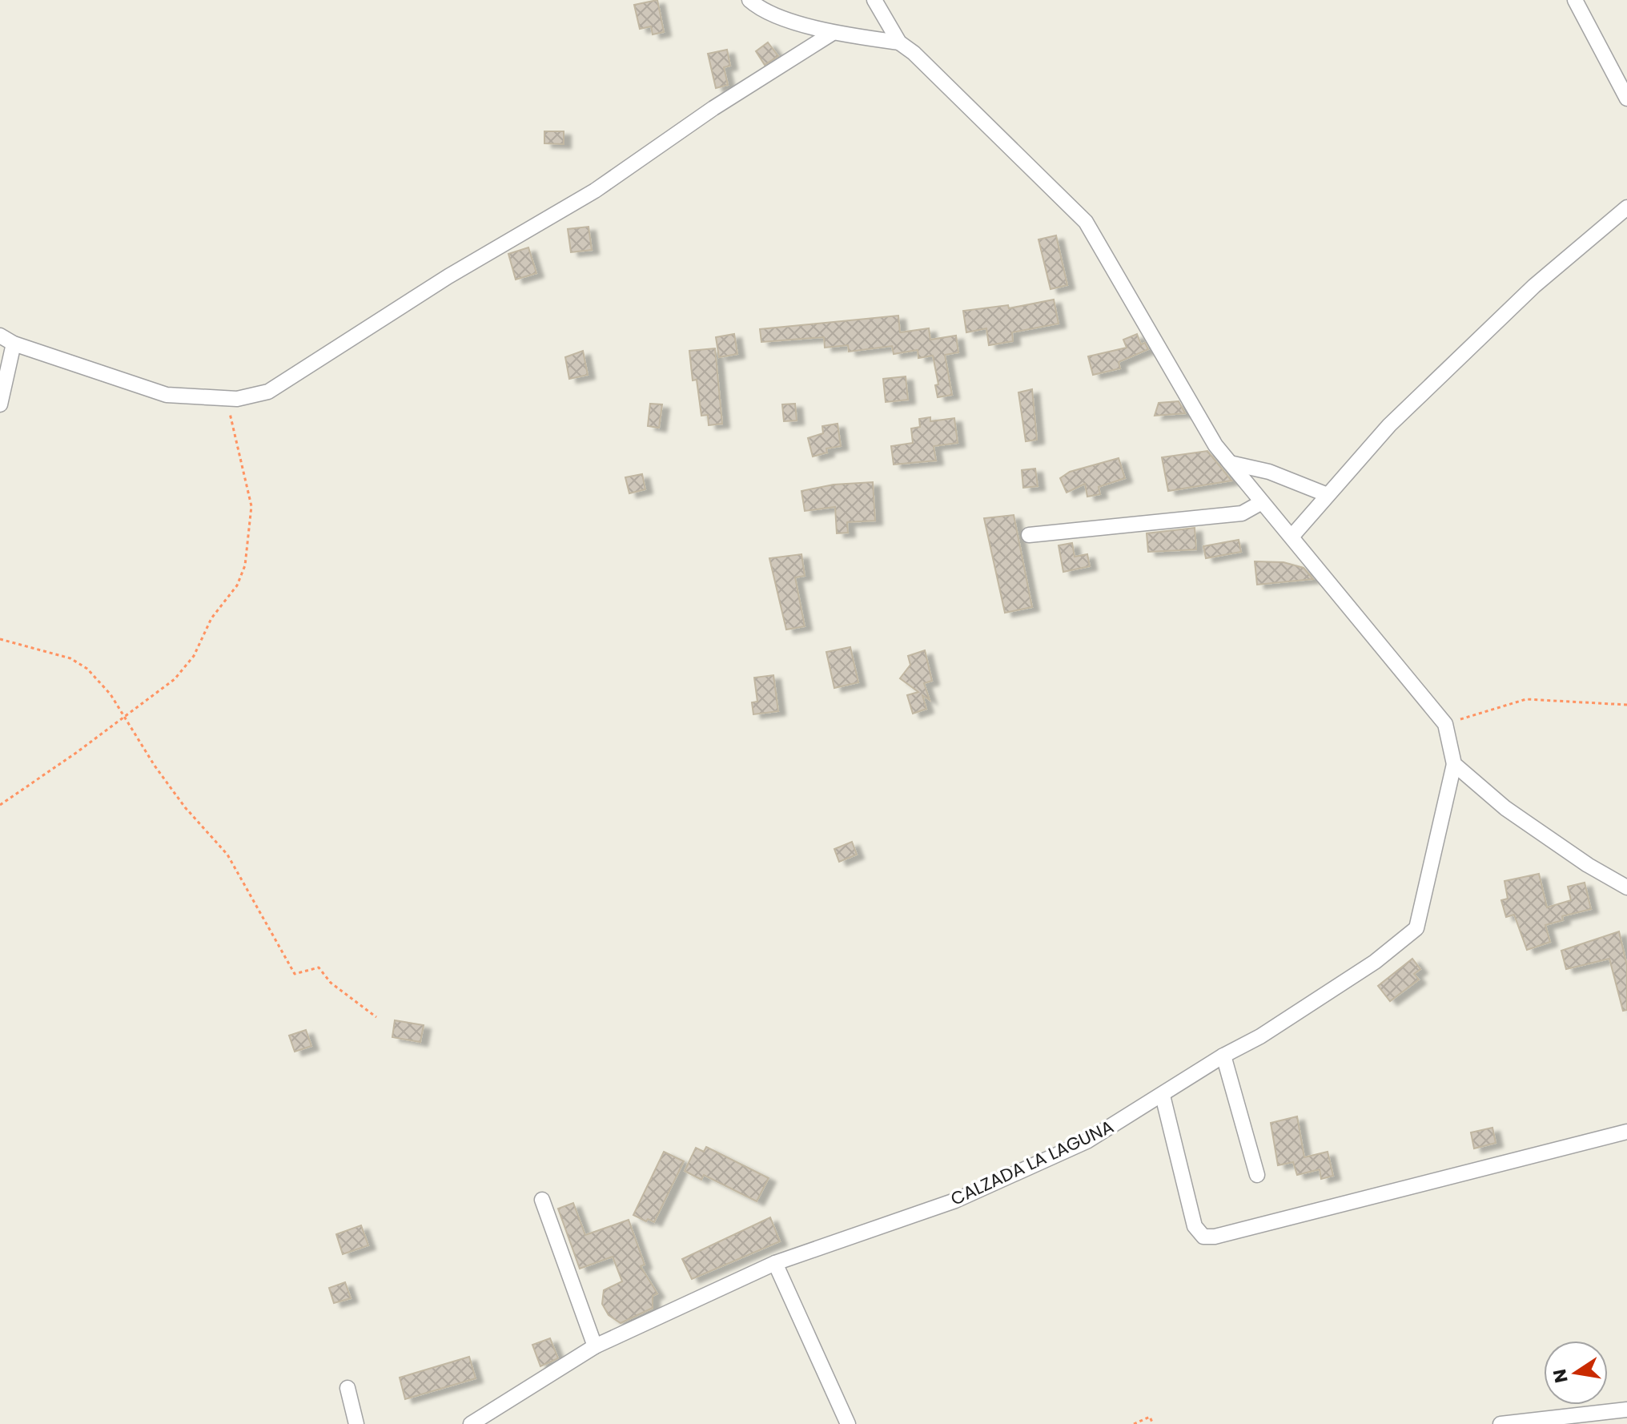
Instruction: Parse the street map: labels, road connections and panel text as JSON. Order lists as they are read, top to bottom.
{
  "streets": {
    "street": ["CALZADA LA LAGUNA"]
  },
  "north": "left"
}
